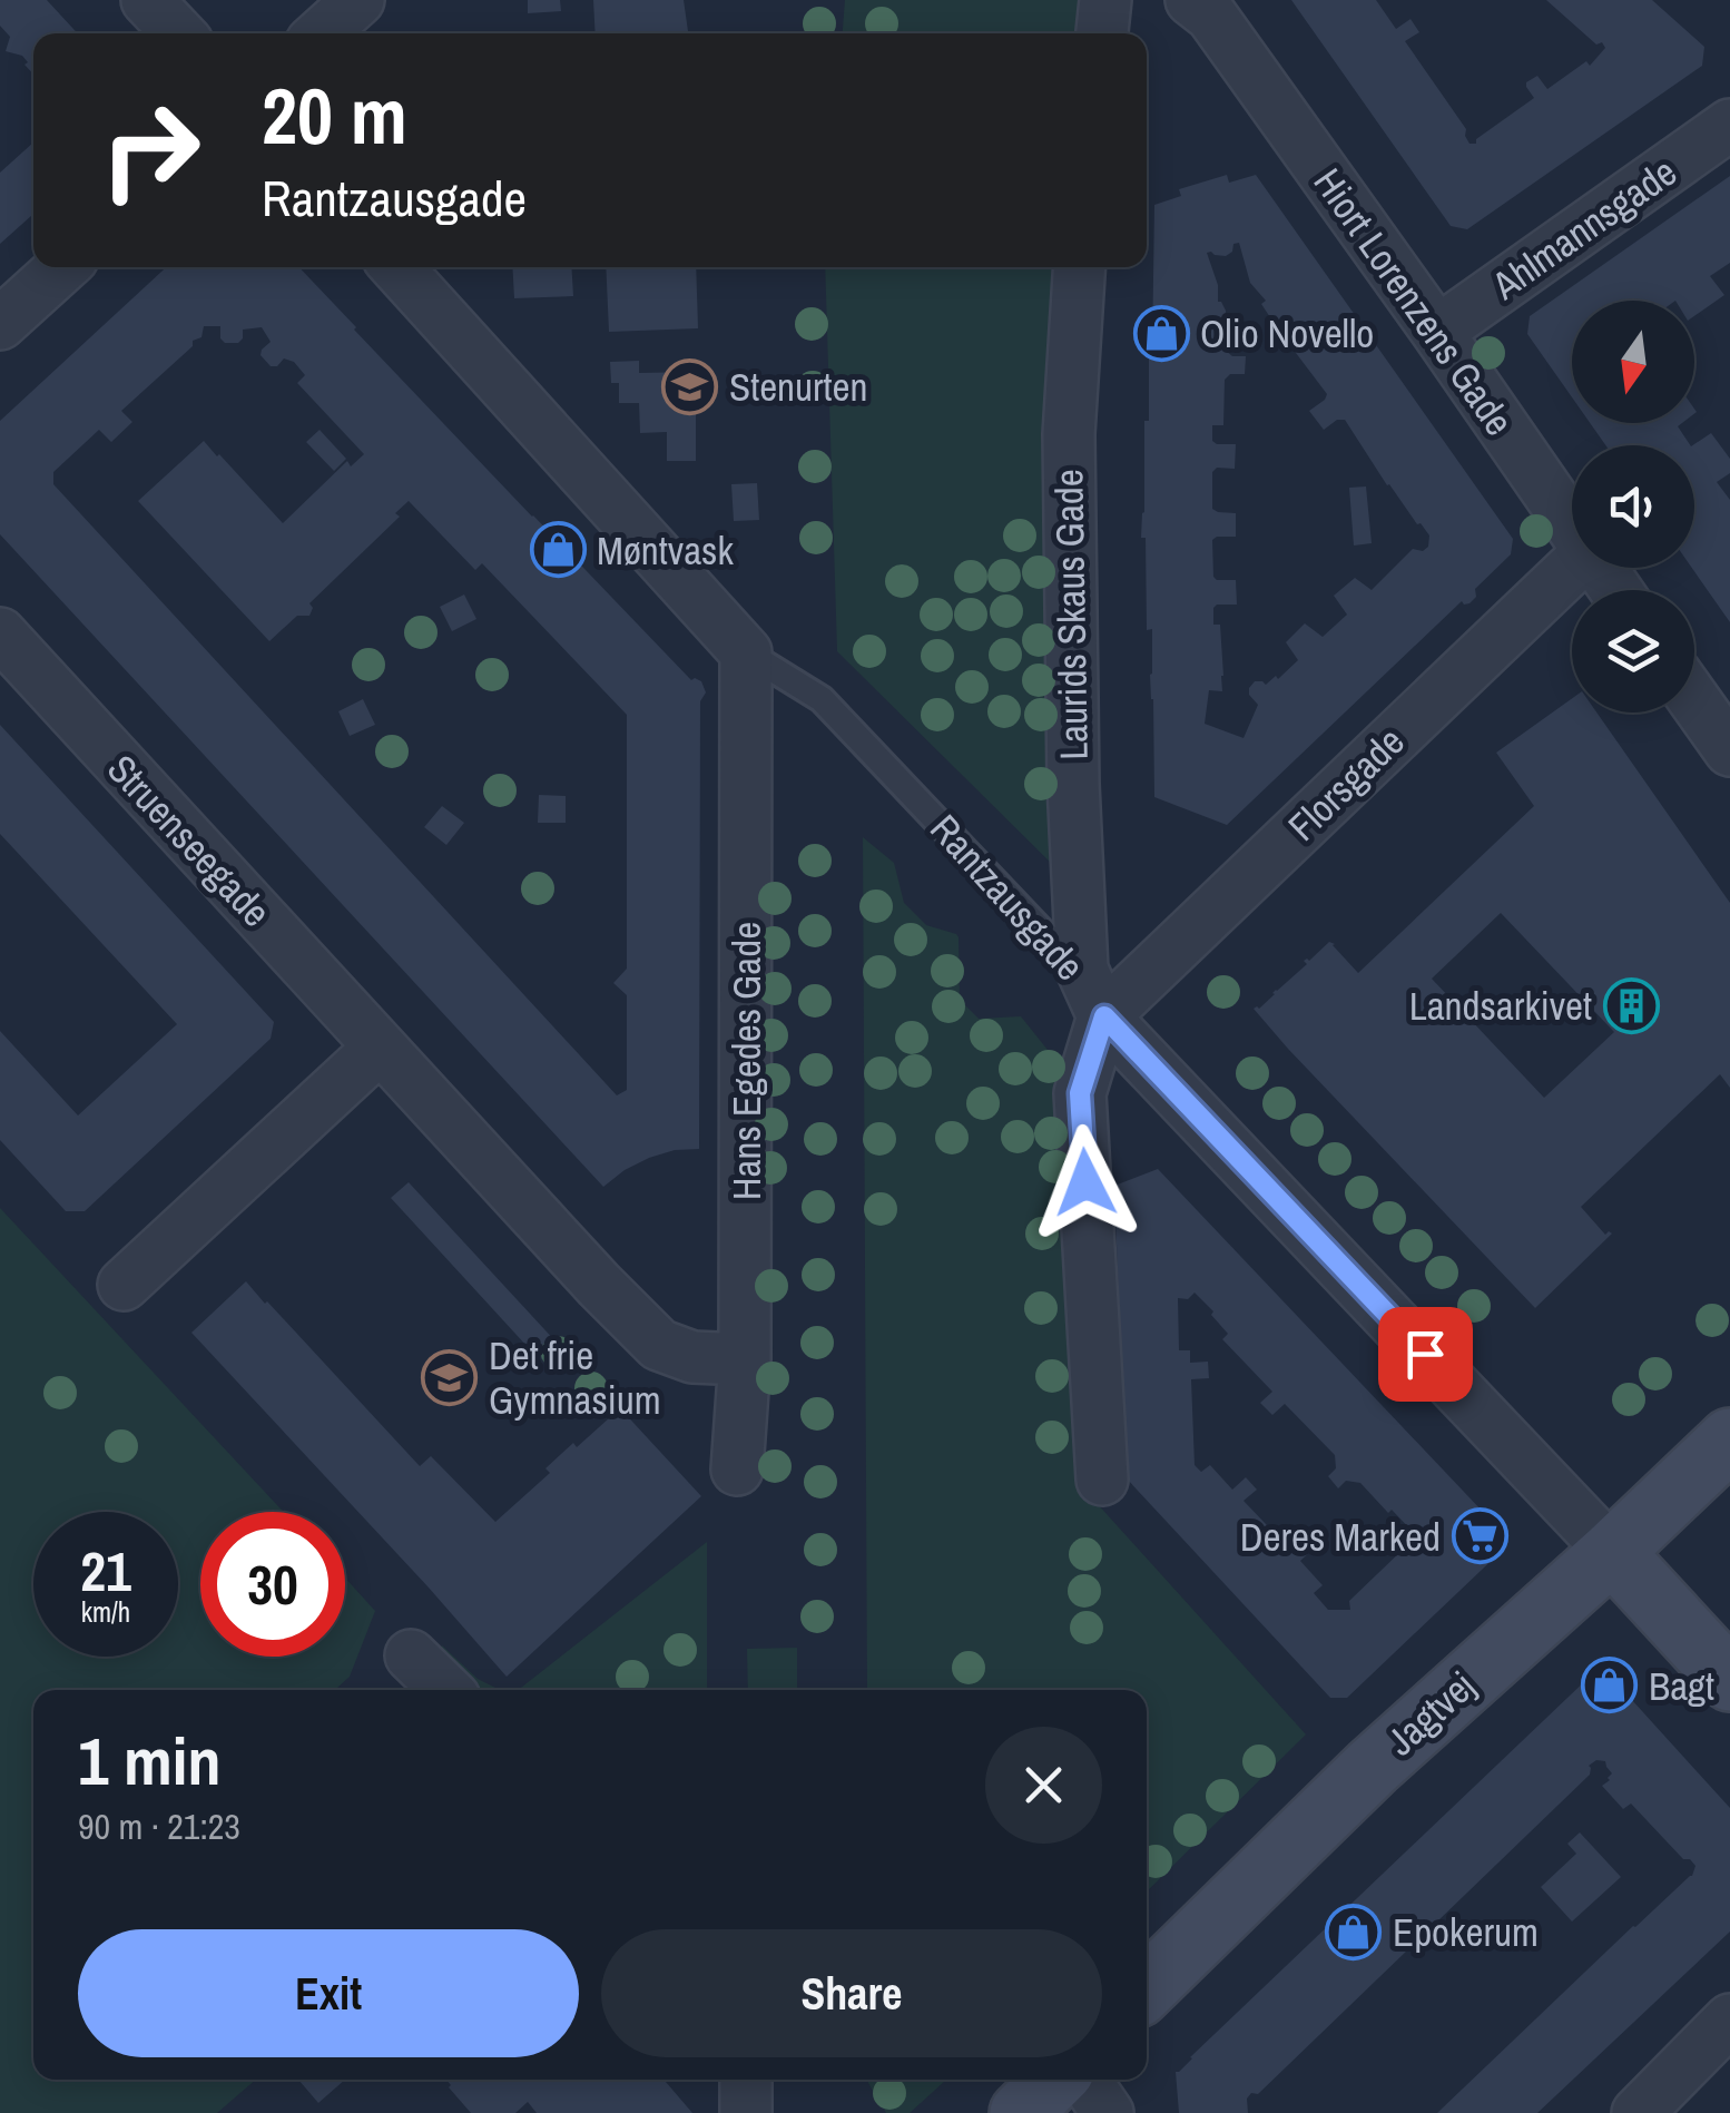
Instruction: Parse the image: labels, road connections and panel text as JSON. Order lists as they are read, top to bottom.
{
  "streets": {
    "street": [
      "Ahlmannsgade",
      "Hiort Lorenzens Gade",
      "Laurids Skaus Gade",
      "Florsgade",
      "Struenseegade",
      "Rantzausgade",
      "Hans Egedes Gade",
      "Jagtvej"
    ]
  },
  "crossings": [
    ["Ahlmannsgade", "Hiort Lorenzens Gade"],
    ["Laurids Skaus Gade", "Rantzausgade"],
    ["Florsgade", "Rantzausgade"],
    ["Struenseegade", "Hans Egedes Gade"],
    ["Rantzausgade", "Hans Egedes Gade"],
    ["Rantzausgade", "Jagtvej"]
  ],
  "places": {
    "shop": [
      "Olio Novello",
      "Møntvask",
      "Bagt",
      "Epokerum"
    ],
    "school or university": ["Stenurten", "Det frie Gymnasium"],
    "building": ["Landsarkivet"],
    "supermarket": ["Deres Marked"]
  },
  "north": "bottom",
  "page": {
    "turn": ["20 m", "Rantzausgade"],
    "speed": "21 km/h",
    "limit": "30",
    "heading": ["1 min", "90 m · 21:23"],
    "buttons": ["Exit", "Share"]
  }
}
